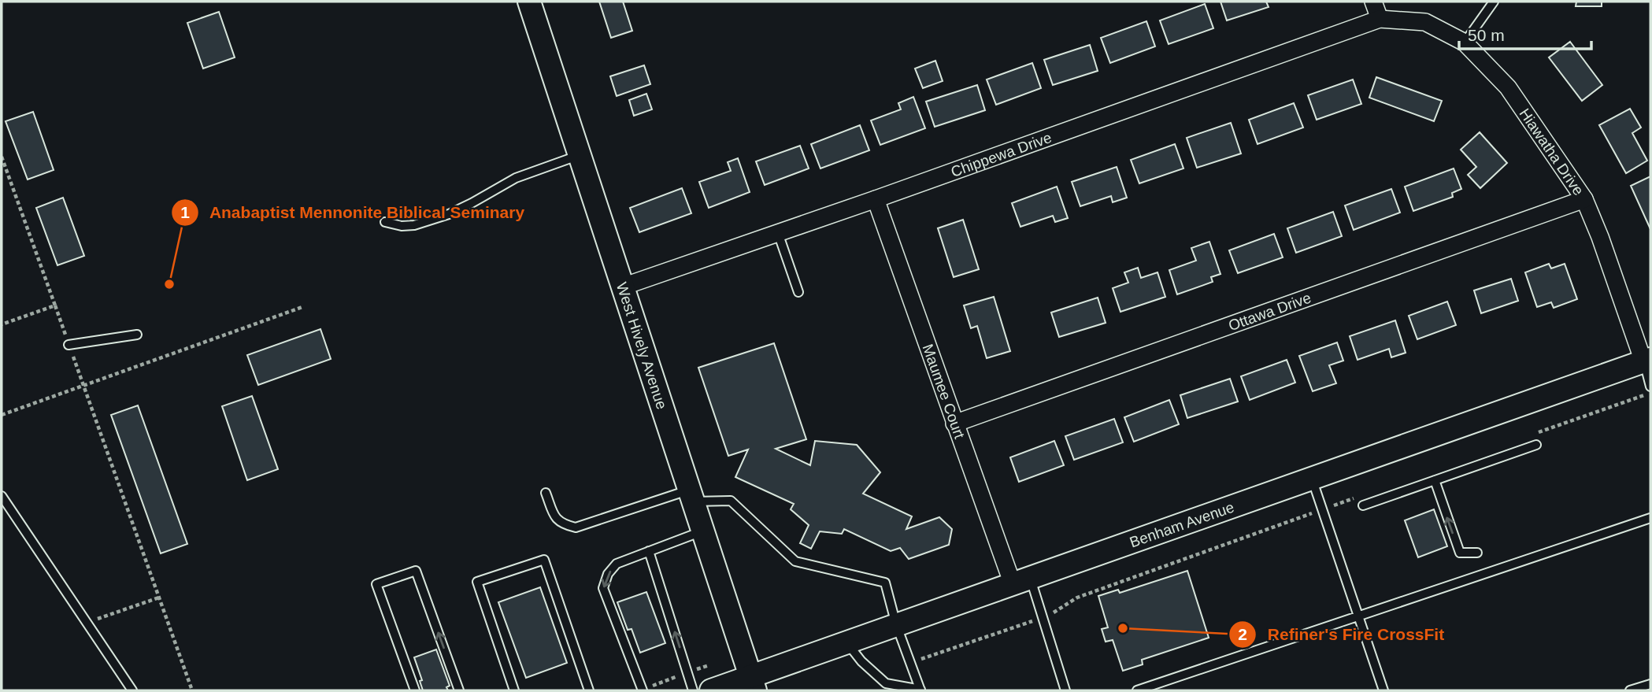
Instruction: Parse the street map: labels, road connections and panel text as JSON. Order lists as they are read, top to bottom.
{
  "streets": {
    "main road": ["West Hively Avenue", "Benham Avenue"],
    "street": [
      "Hiawatha Drive",
      "Chippewa Drive",
      "Ottawa Drive",
      "Maumee Court"
    ]
  },
  "crossings": [
    ["Hiawatha Drive", "Chippewa Drive"],
    ["Hiawatha Drive", "Ottawa Drive"],
    ["Hiawatha Drive", "Benham Avenue"],
    ["Chippewa Drive", "West Hively Avenue"],
    ["Chippewa Drive", "Maumee Court"],
    ["Ottawa Drive", "Maumee Court"],
    ["West Hively Avenue", "Benham Avenue"],
    ["Maumee Court", "Benham Avenue"]
  ],
  "places": ["Anabaptist Mennonite Biblical Seminary", "Refiner's Fire CrossFit"],
  "scale_bar": "50 m"
}
